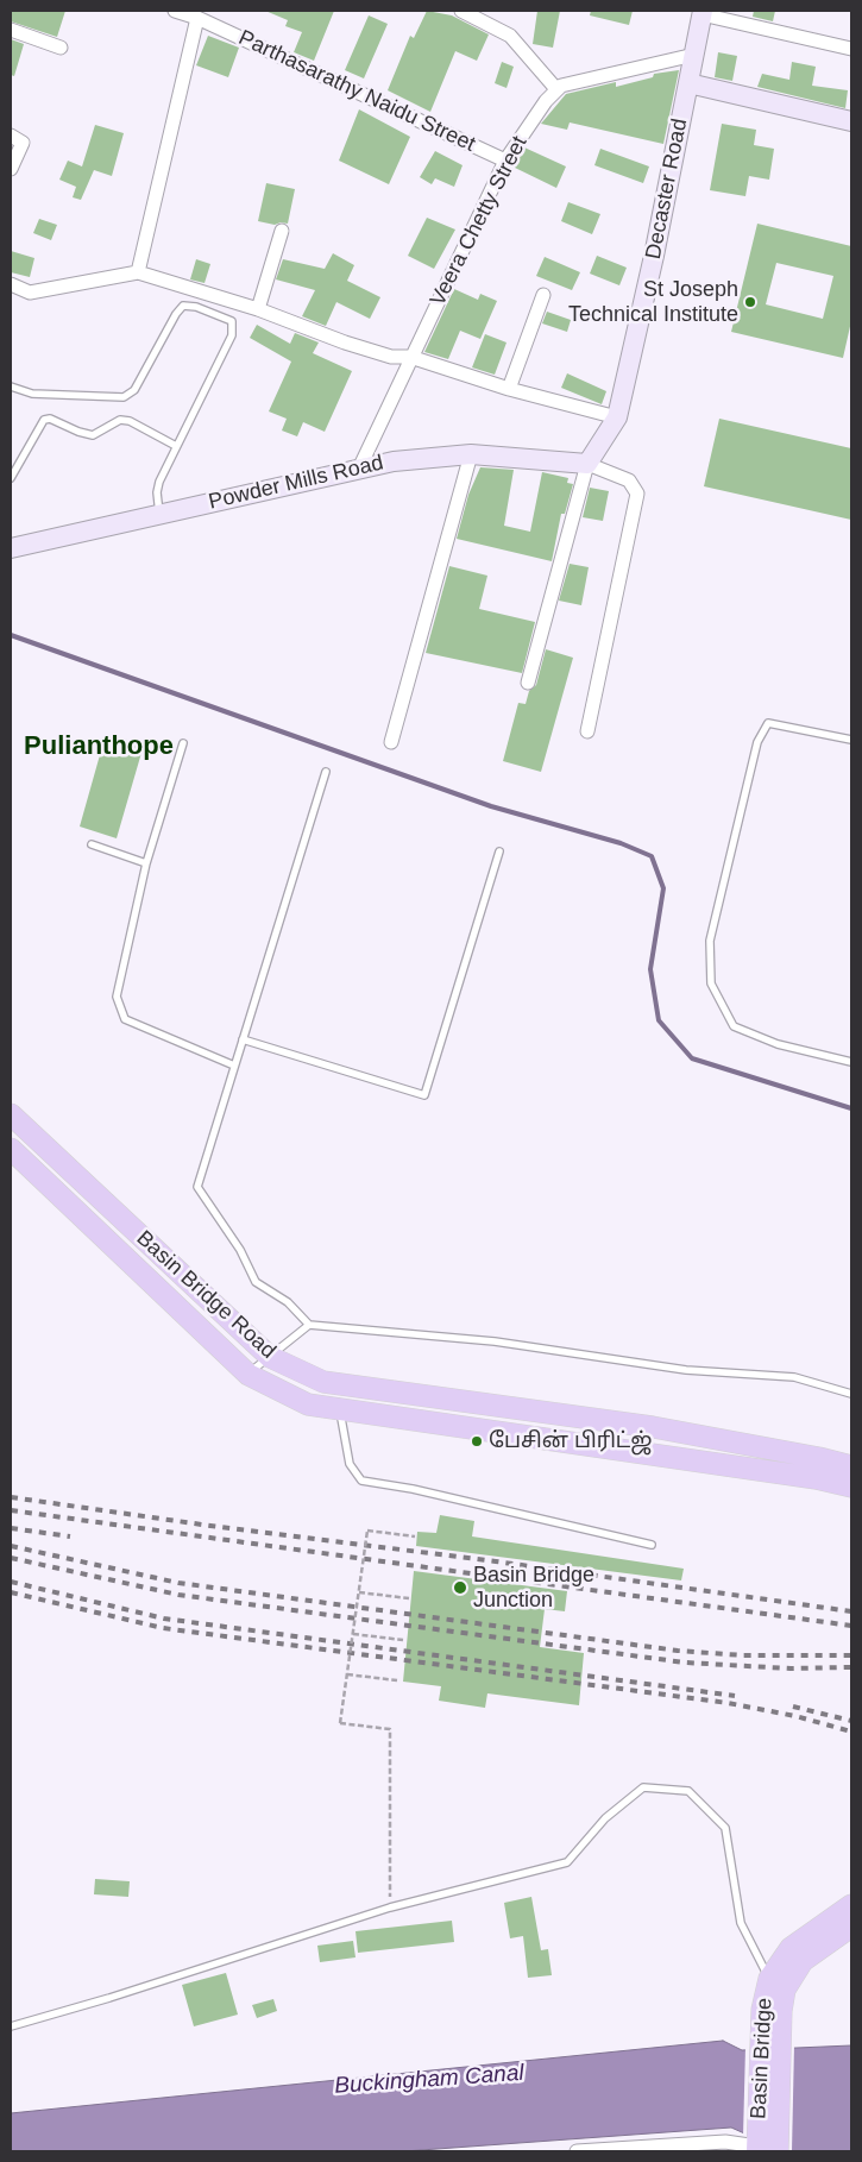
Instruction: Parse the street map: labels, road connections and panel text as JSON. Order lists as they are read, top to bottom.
{
  "streets": {
    "main road": ["Basin Bridge Road", "Basin Bridge"],
    "street": [
      "Parthasarathy Naidu Street",
      "Decaster Road",
      "Veera Chetty Street",
      "Powder Mills Road"
    ]
  },
  "crossings": [
    ["Parthasarathy Naidu Street", "Veera Chetty Street"],
    ["Decaster Road", "Powder Mills Road"],
    ["Veera Chetty Street", "Powder Mills Road"]
  ],
  "districts": ["Pulianthope"],
  "water": ["Buckingham Canal"],
  "places": ["St Joseph Technical Institute", "பேசின் பிரிட்ஜ்", "Basin Bridge Junction"]
}
